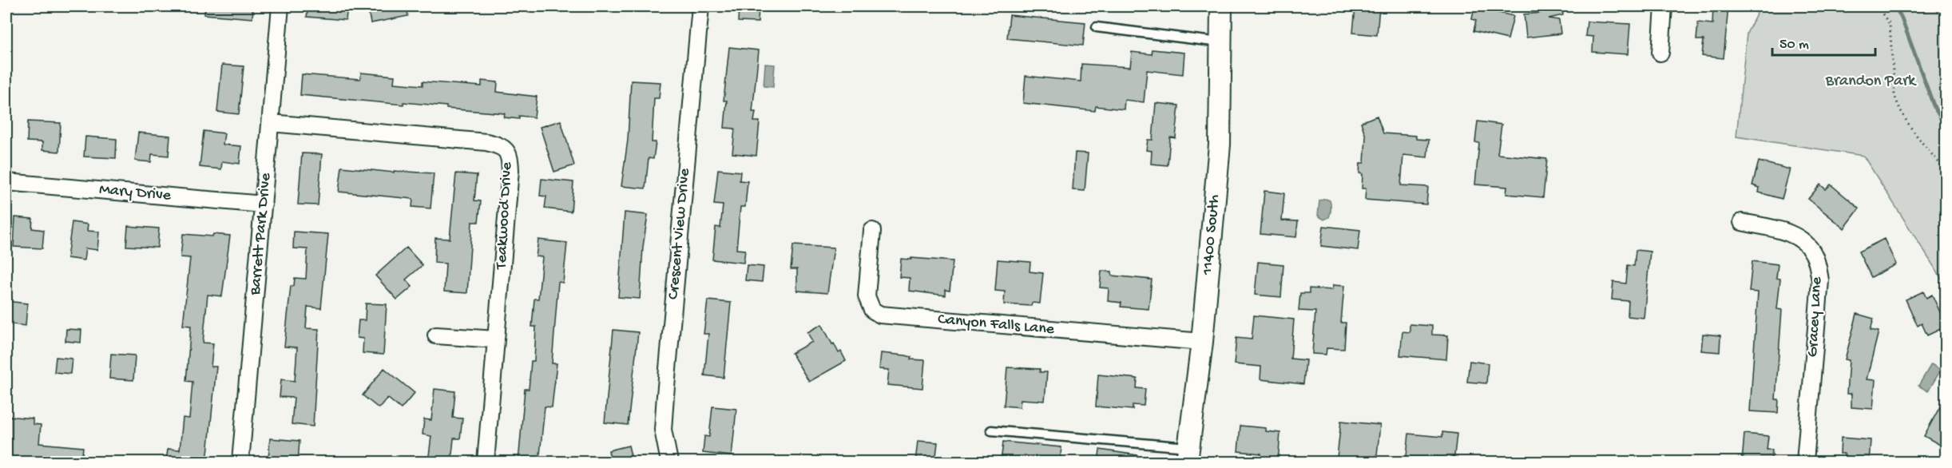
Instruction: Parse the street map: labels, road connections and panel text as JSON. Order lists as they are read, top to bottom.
{
  "streets": {
    "street": [
      "Mary Drive",
      "Teakwood Drive",
      "Barrett Park Drive",
      "Crescent View Drive",
      "11400 South",
      "Gracey Lane",
      "Canyon Falls Lane"
    ]
  },
  "crossings": [
    ["Mary Drive", "Barrett Park Drive"],
    ["Teakwood Drive", "Barrett Park Drive"],
    ["11400 South", "Canyon Falls Lane"]
  ],
  "parks": ["Brandon Park"],
  "scale_bar": "50 m"
}
